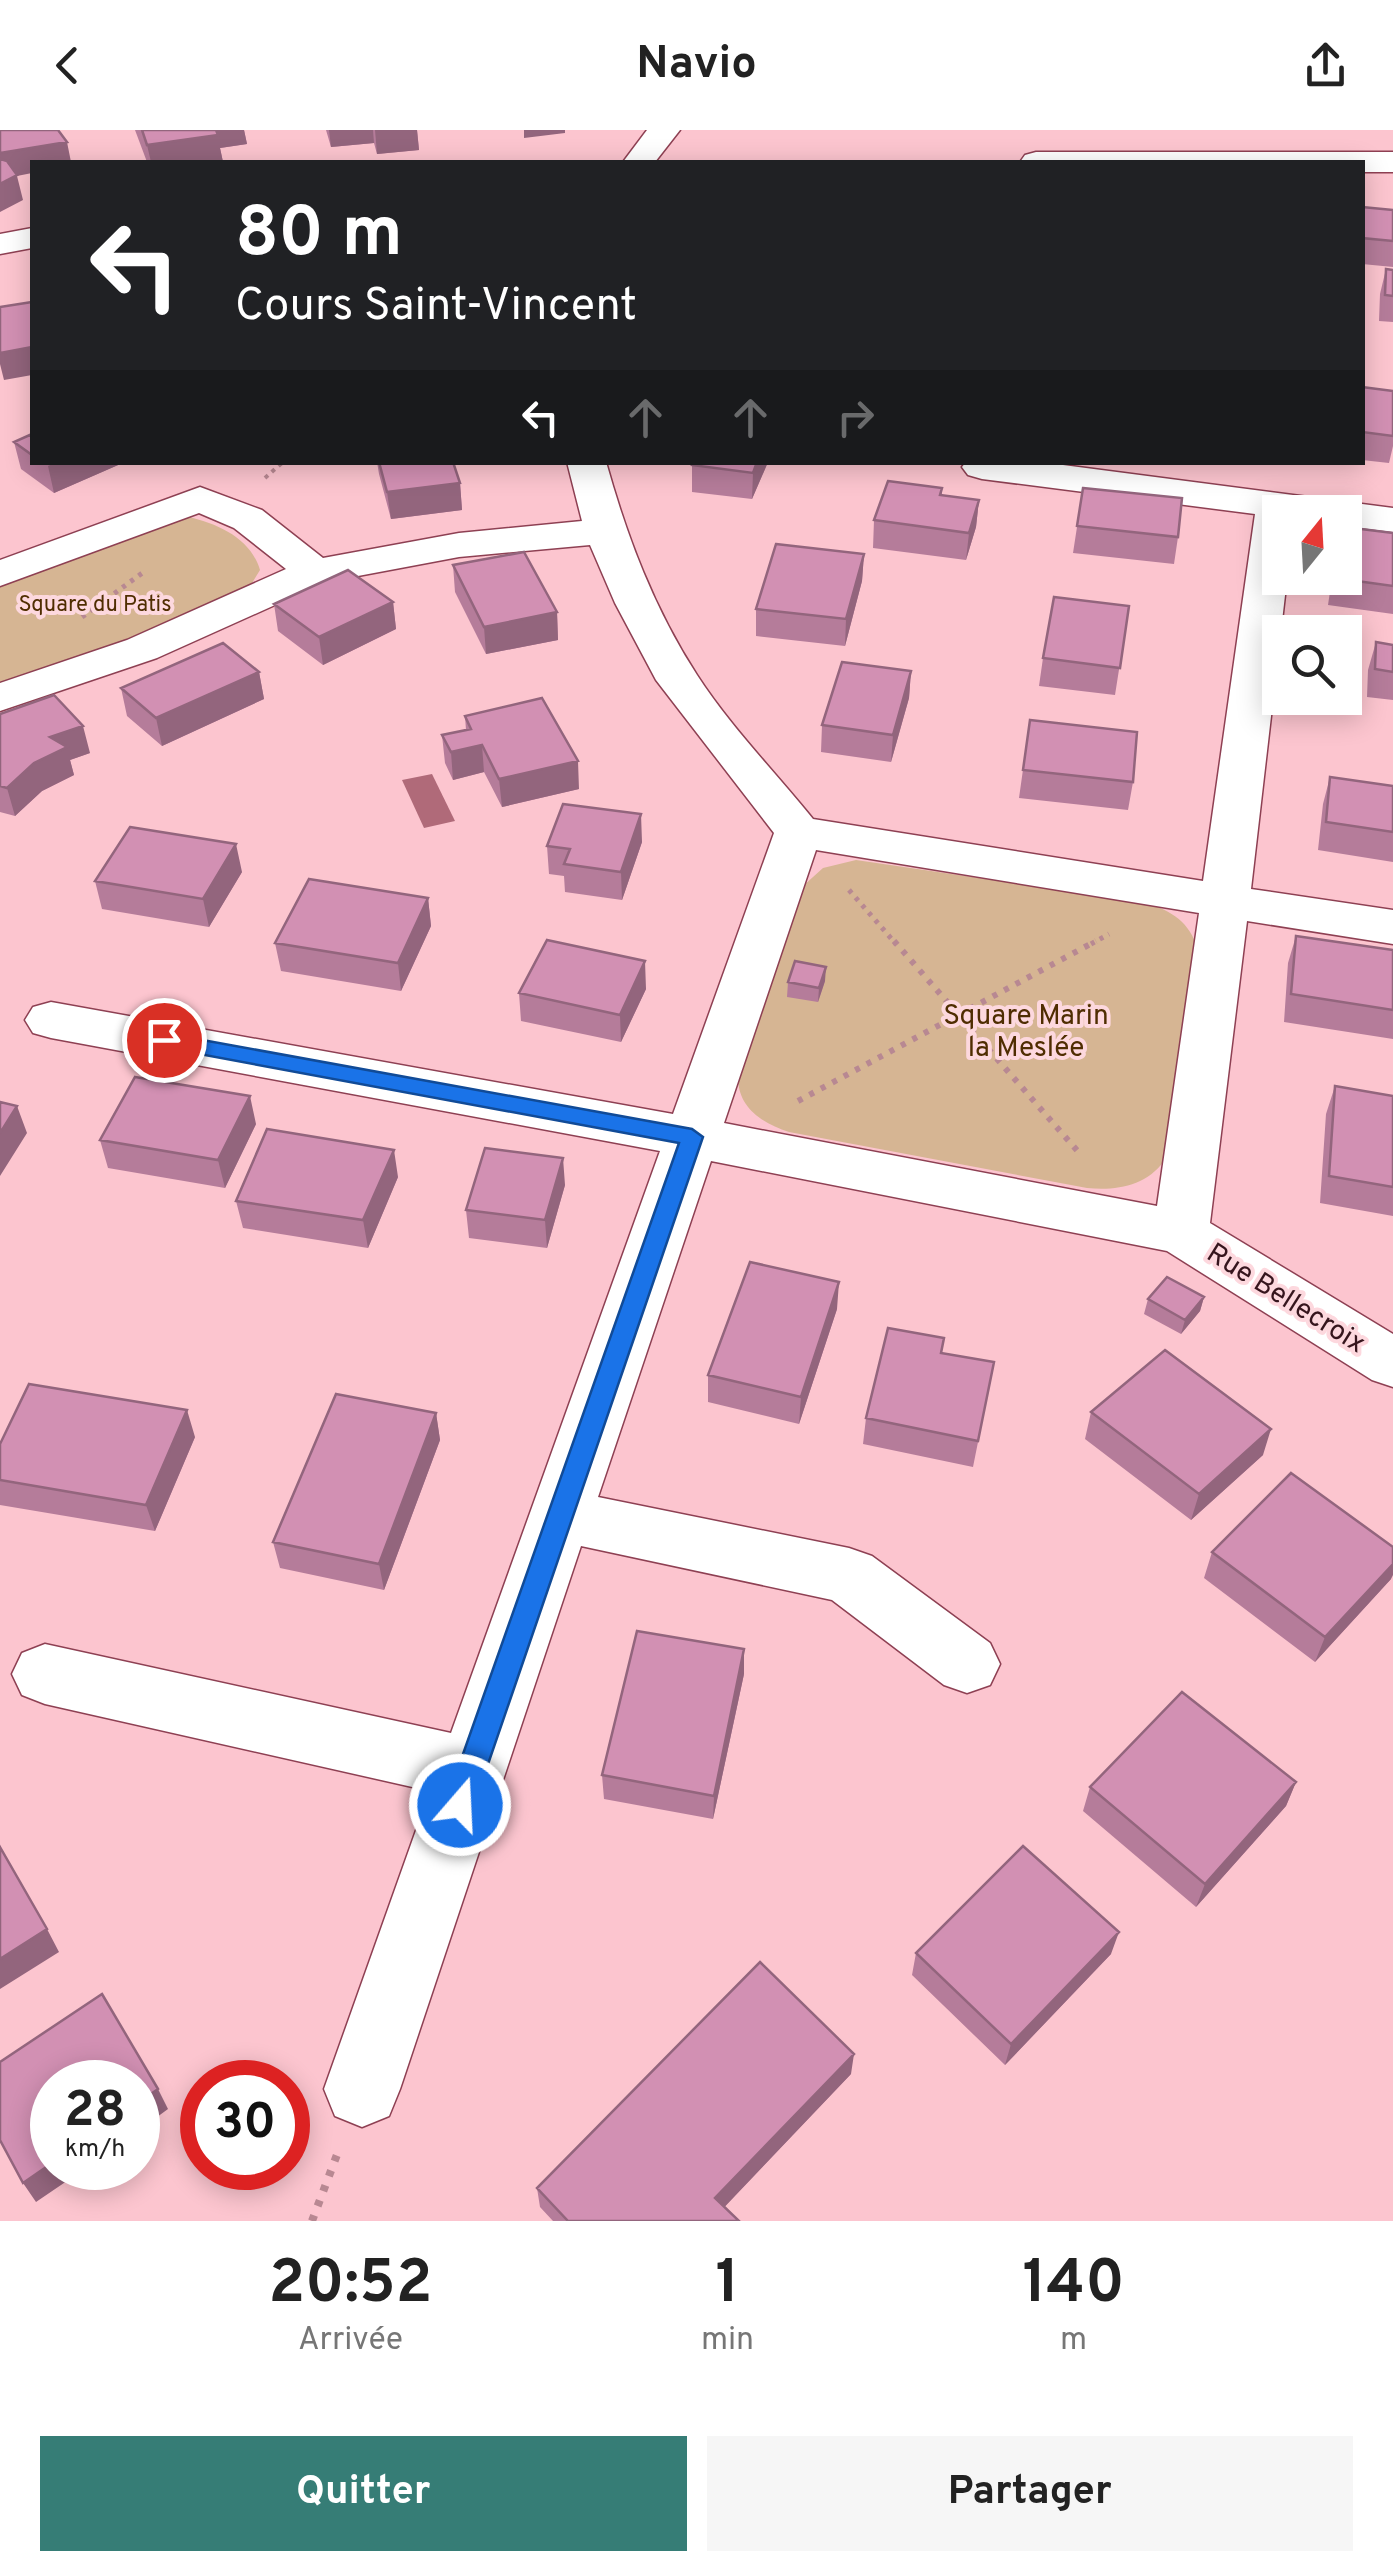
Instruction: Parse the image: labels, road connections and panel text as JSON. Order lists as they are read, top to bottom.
{
  "streets": {
    "street": ["Rue Bellecroix"]
  },
  "parks": ["Square du Patis", "Square Marin la Meslée"],
  "north": "top",
  "page": {
    "header": "Navio",
    "turn": ["80 m", "Cours Saint-Vincent"],
    "speed": "28 km/h",
    "limit": "30",
    "eta": [
      "20:52",
      "Arrivée",
      "1",
      "min",
      "140",
      "m"
    ],
    "buttons": ["Quitter", "Partager"]
  }
}
